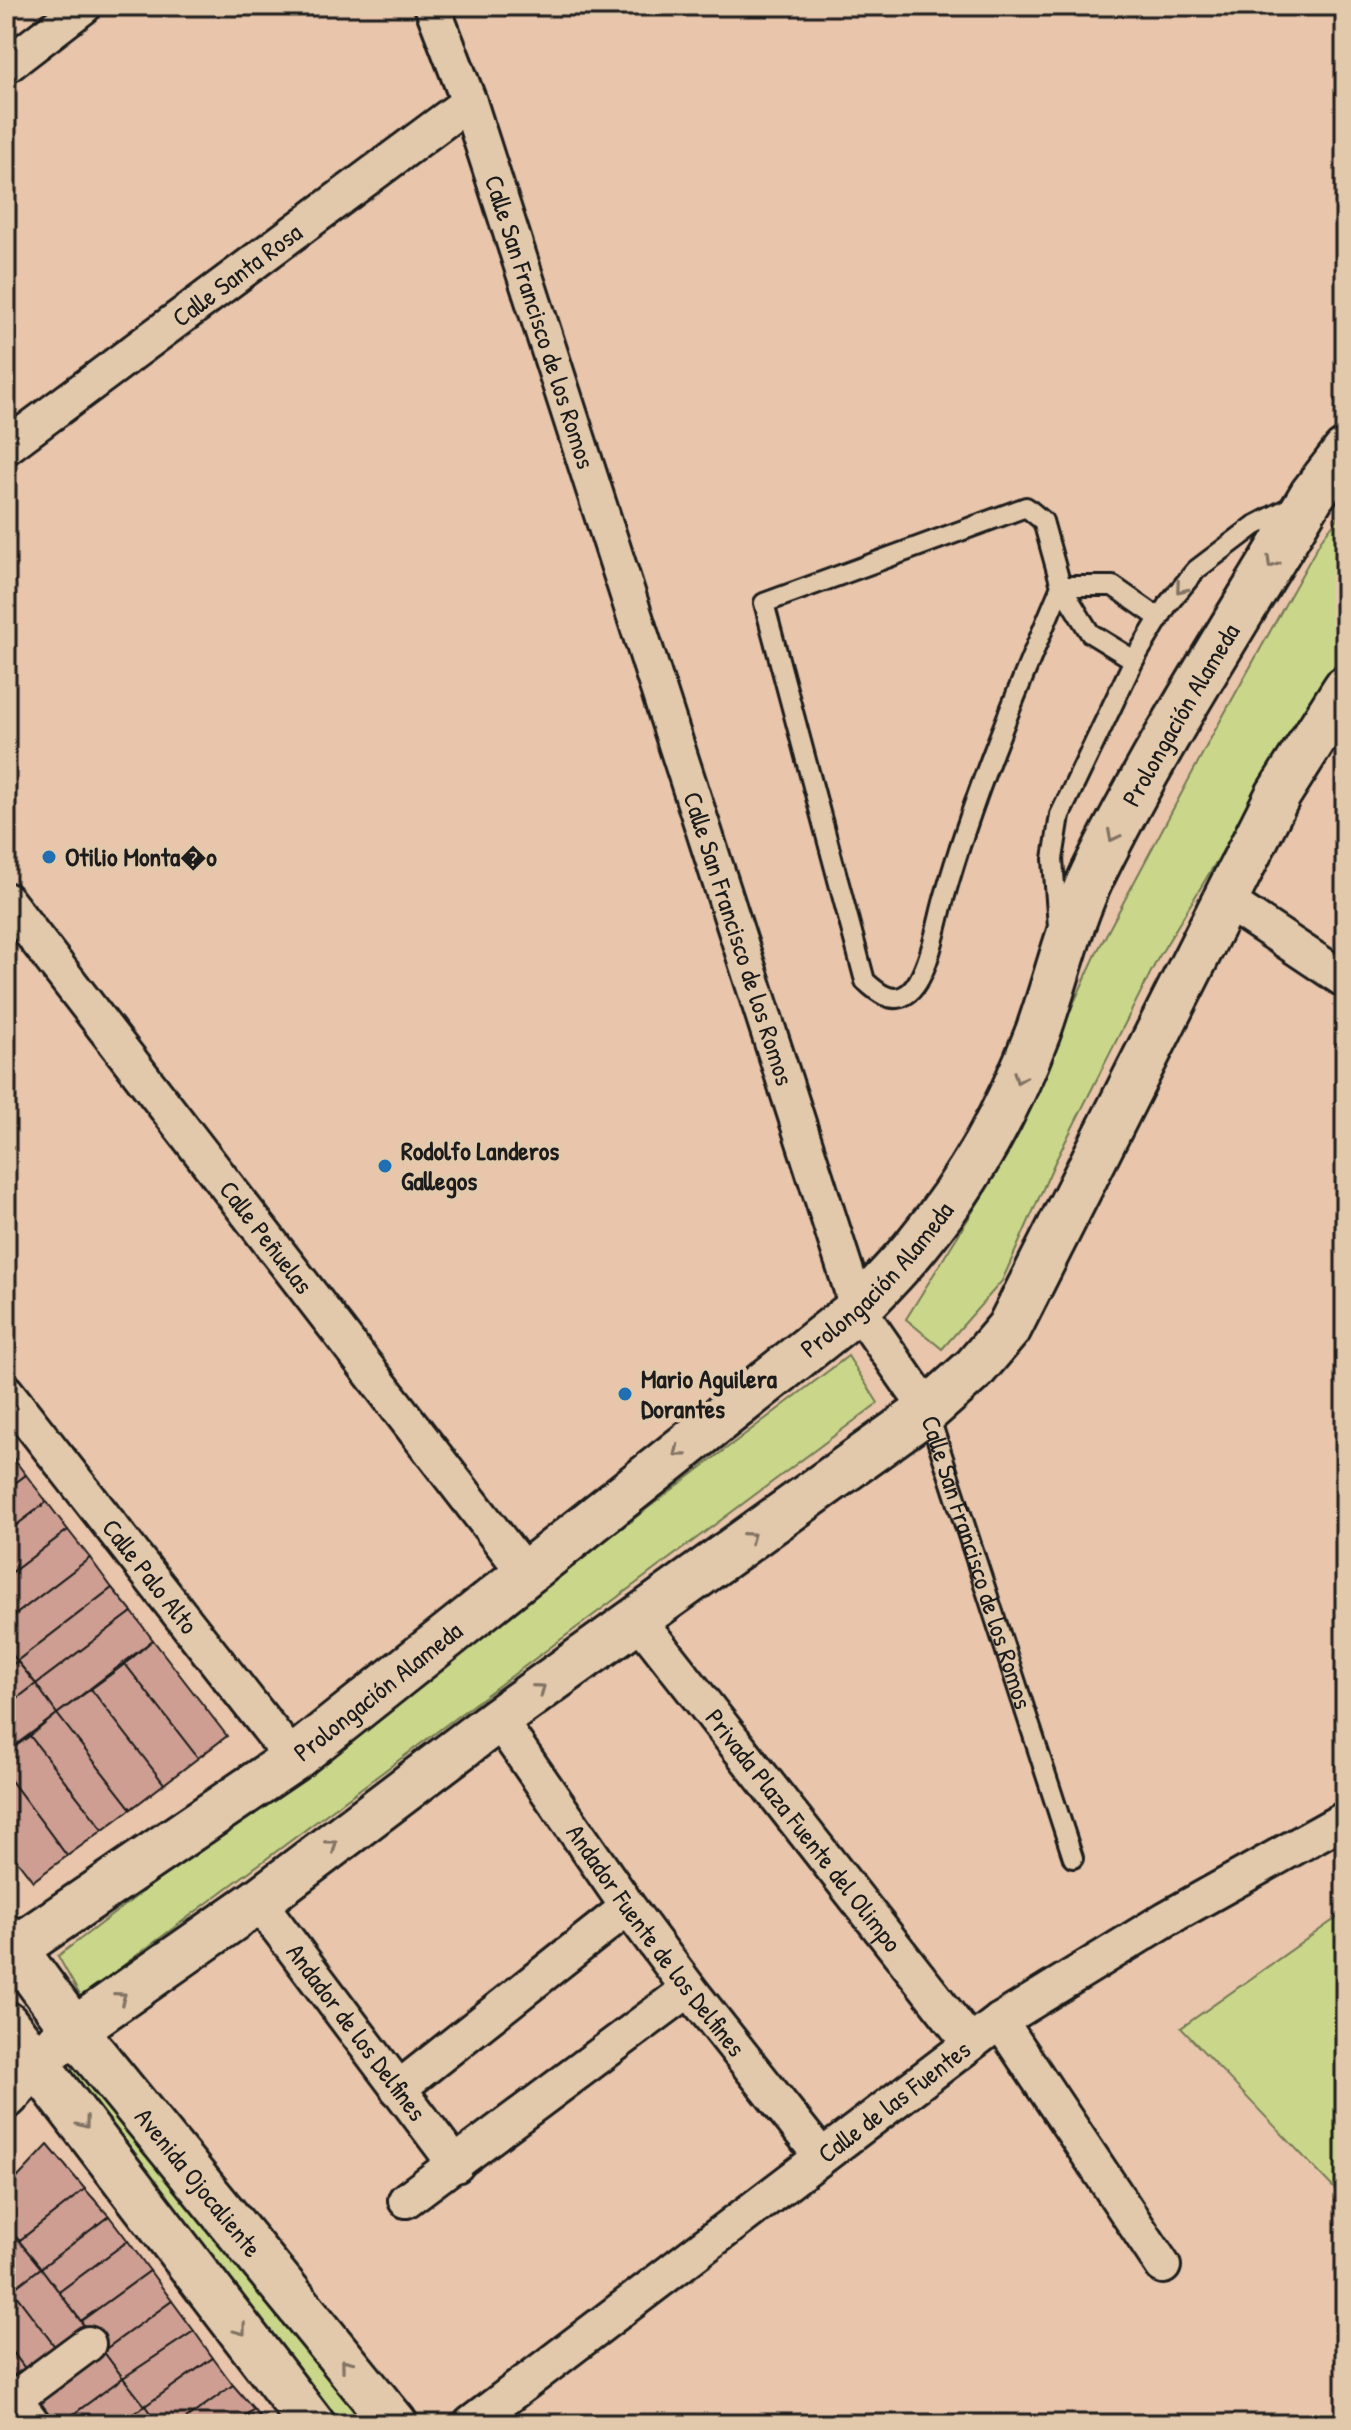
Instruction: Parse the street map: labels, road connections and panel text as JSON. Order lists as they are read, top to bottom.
{
  "streets": {
    "main road": ["Prolongación Alameda", "Avenida Ojocaliente"],
    "street": [
      "Calle Santa Rosa",
      "Calle San Francisco de los Romos",
      "Calle Peñuelas",
      "Calle Palo Alto",
      "Privada Plaza Fuente del Olimpo",
      "Andador Fuente de los Delfines",
      "Andador de los Delfines",
      "Calle de las Fuentes"
    ]
  },
  "crossings": [
    ["Calle Santa Rosa", "Calle San Francisco de los Romos"],
    ["Calle San Francisco de los Romos", "Prolongación Alameda"],
    ["Prolongación Alameda", "Calle Peñuelas"],
    ["Prolongación Alameda", "Calle Palo Alto"],
    ["Prolongación Alameda", "Avenida Ojocaliente"],
    ["Privada Plaza Fuente del Olimpo", "Calle de las Fuentes"],
    ["Andador Fuente de los Delfines", "Calle de las Fuentes"]
  ],
  "places": ["Otilio Monta�o", "Rodolfo Landeros Gallegos", "Mario Aguilera Dorantes"]
}
